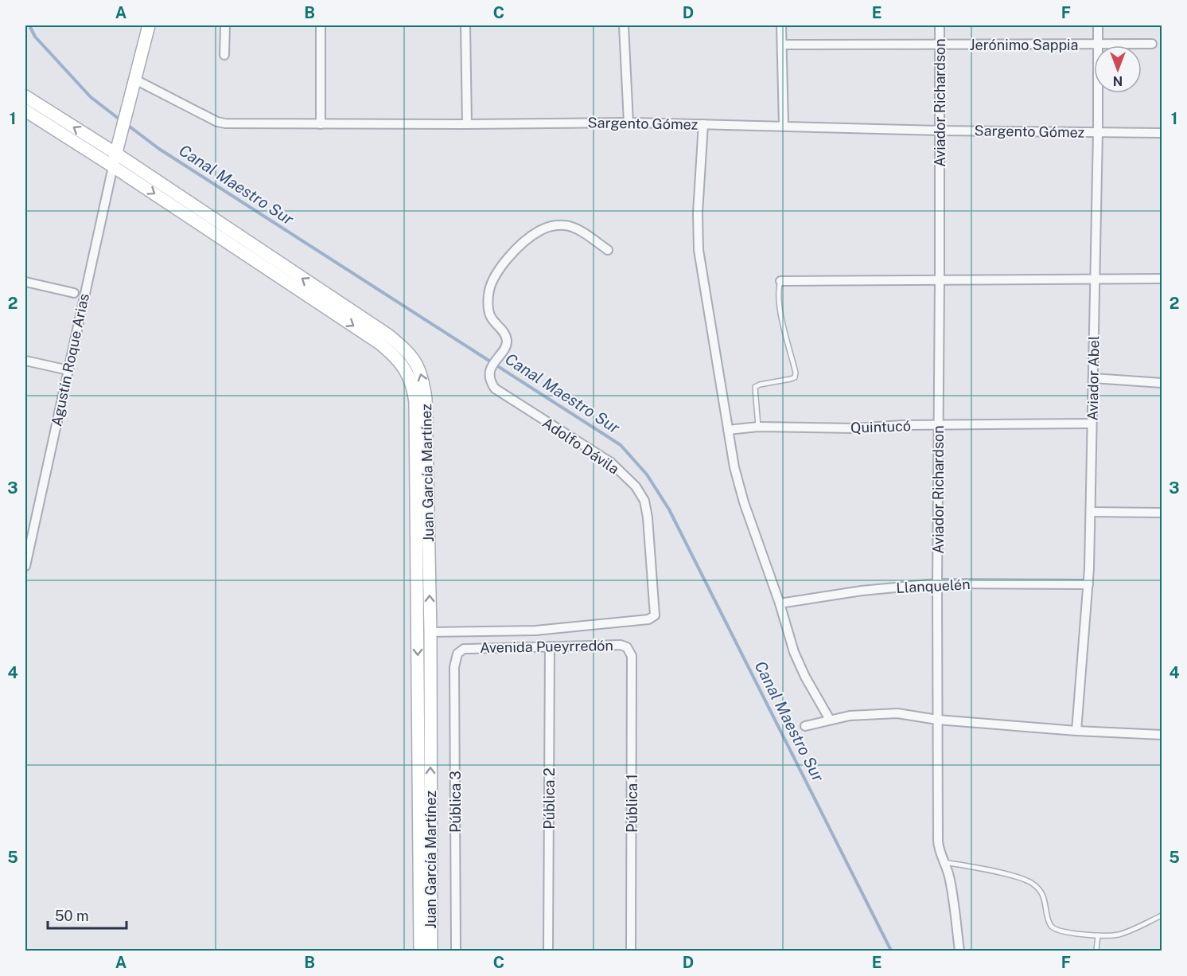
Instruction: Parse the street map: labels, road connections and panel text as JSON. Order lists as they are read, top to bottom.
{
  "streets": {
    "main road": ["Agustín Roque Arias", "Juan García Martínez"],
    "street": [
      "Jerónimo Sappia",
      "Aviador Richardson",
      "Sargento Gómez",
      "Aviador Abel",
      "Quintucó",
      "Adolfo Dávila",
      "Llanquelén",
      "Avenida Pueyrredón",
      "Pública 2",
      "Pública 3",
      "Pública 1"
    ]
  },
  "crossings": [
    ["Jerónimo Sappia", "Aviador Richardson"],
    ["Jerónimo Sappia", "Aviador Abel"],
    ["Aviador Richardson", "Sargento Gómez"],
    ["Aviador Richardson", "Quintucó"],
    ["Aviador Richardson", "Llanquelén"],
    ["Sargento Gómez", "Agustín Roque Arias"],
    ["Sargento Gómez", "Aviador Abel"],
    ["Agustín Roque Arias", "Juan García Martínez"],
    ["Aviador Abel", "Quintucó"],
    ["Aviador Abel", "Llanquelén"],
    ["Adolfo Dávila", "Juan García Martínez"],
    ["Avenida Pueyrredón", "Pública 2"],
    ["Avenida Pueyrredón", "Pública 3"],
    ["Avenida Pueyrredón", "Pública 1"]
  ],
  "water": ["Canal Maestro Sur"],
  "scale_bar": "50 m",
  "north": "bottom",
  "grid": {
    "columns": [
      "A",
      "B",
      "C",
      "D",
      "E",
      "F"
    ],
    "rows": [
      "1",
      "2",
      "3",
      "4",
      "5"
    ]
  }
}
